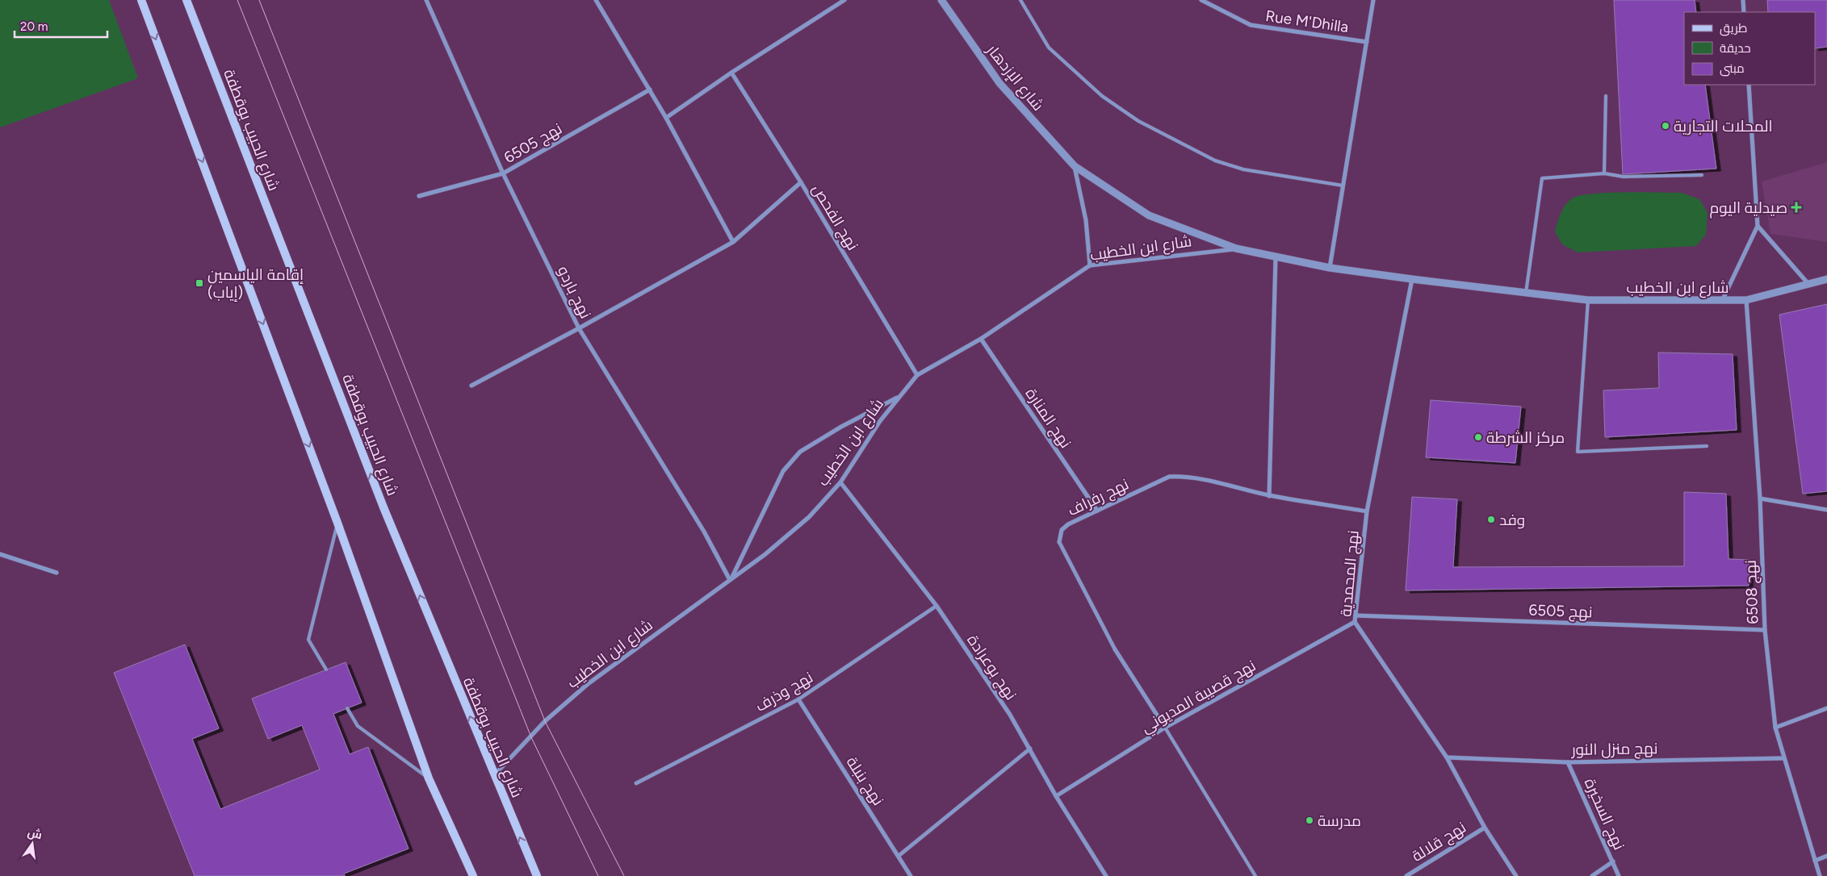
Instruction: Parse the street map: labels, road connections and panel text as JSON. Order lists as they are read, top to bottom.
{
  "streets": {
    "main road": ["شارع الحبيب بوقطفة"],
    "street": [
      "Rue M'Dhilla",
      "شارع الإزدهار",
      "نهج 6505",
      "نهج الفحص",
      "شارع ابن الخطيب",
      "نهج باردو",
      "نهج المنارة",
      "نهج رفراف",
      "نهج المحمدية",
      "نهج 6508",
      "نهج بوعرادة",
      "نهج وذرف",
      "نهج قصيبة المديوني",
      "نهج منزل النور",
      "نهج بنبلة",
      "نهج السخيرة",
      "نهج قلالة"
    ]
  },
  "crossings": [
    ["شارع الإزدهار", "شارع ابن الخطيب"],
    ["شارع الحبيب بوقطفة", "شارع ابن الخطيب"],
    ["نهج 6505", "نهج باردو"],
    ["نهج 6505", "نهج المحمدية"],
    ["نهج 6505", "نهج 6508"],
    ["نهج الفحص", "شارع ابن الخطيب"],
    ["شارع ابن الخطيب", "نهج باردو"],
    ["شارع ابن الخطيب", "نهج المنارة"],
    ["شارع ابن الخطيب", "نهج المحمدية"],
    ["شارع ابن الخطيب", "نهج 6508"],
    ["شارع ابن الخطيب", "نهج بوعرادة"],
    ["نهج المنارة", "نهج رفراف"],
    ["نهج رفراف", "نهج المحمدية"],
    ["نهج رفراف", "نهج قصيبة المديوني"],
    ["نهج المحمدية", "نهج قصيبة المديوني"],
    ["نهج المحمدية", "نهج منزل النور"],
    ["نهج المحمدية", "نهج قلالة"],
    ["نهج 6508", "نهج منزل النور"],
    ["نهج بوعرادة", "نهج وذرف"],
    ["نهج بوعرادة", "نهج قصيبة المديوني"],
    ["نهج وذرف", "نهج بنبلة"],
    ["نهج منزل النور", "نهج السخيرة"]
  ],
  "places": {
    "other": [
      "المحلات التجارية",
      "مركز الشرطة",
      "وفد",
      "مدرسة"
    ],
    "health": ["صيدلية اليوم"],
    "transit": ["إقامة الياسمين (إياب)"]
  },
  "legend": ["طريق", "حديقة", "مبنى"],
  "scale_bar": "20 m",
  "north": "top"
}
